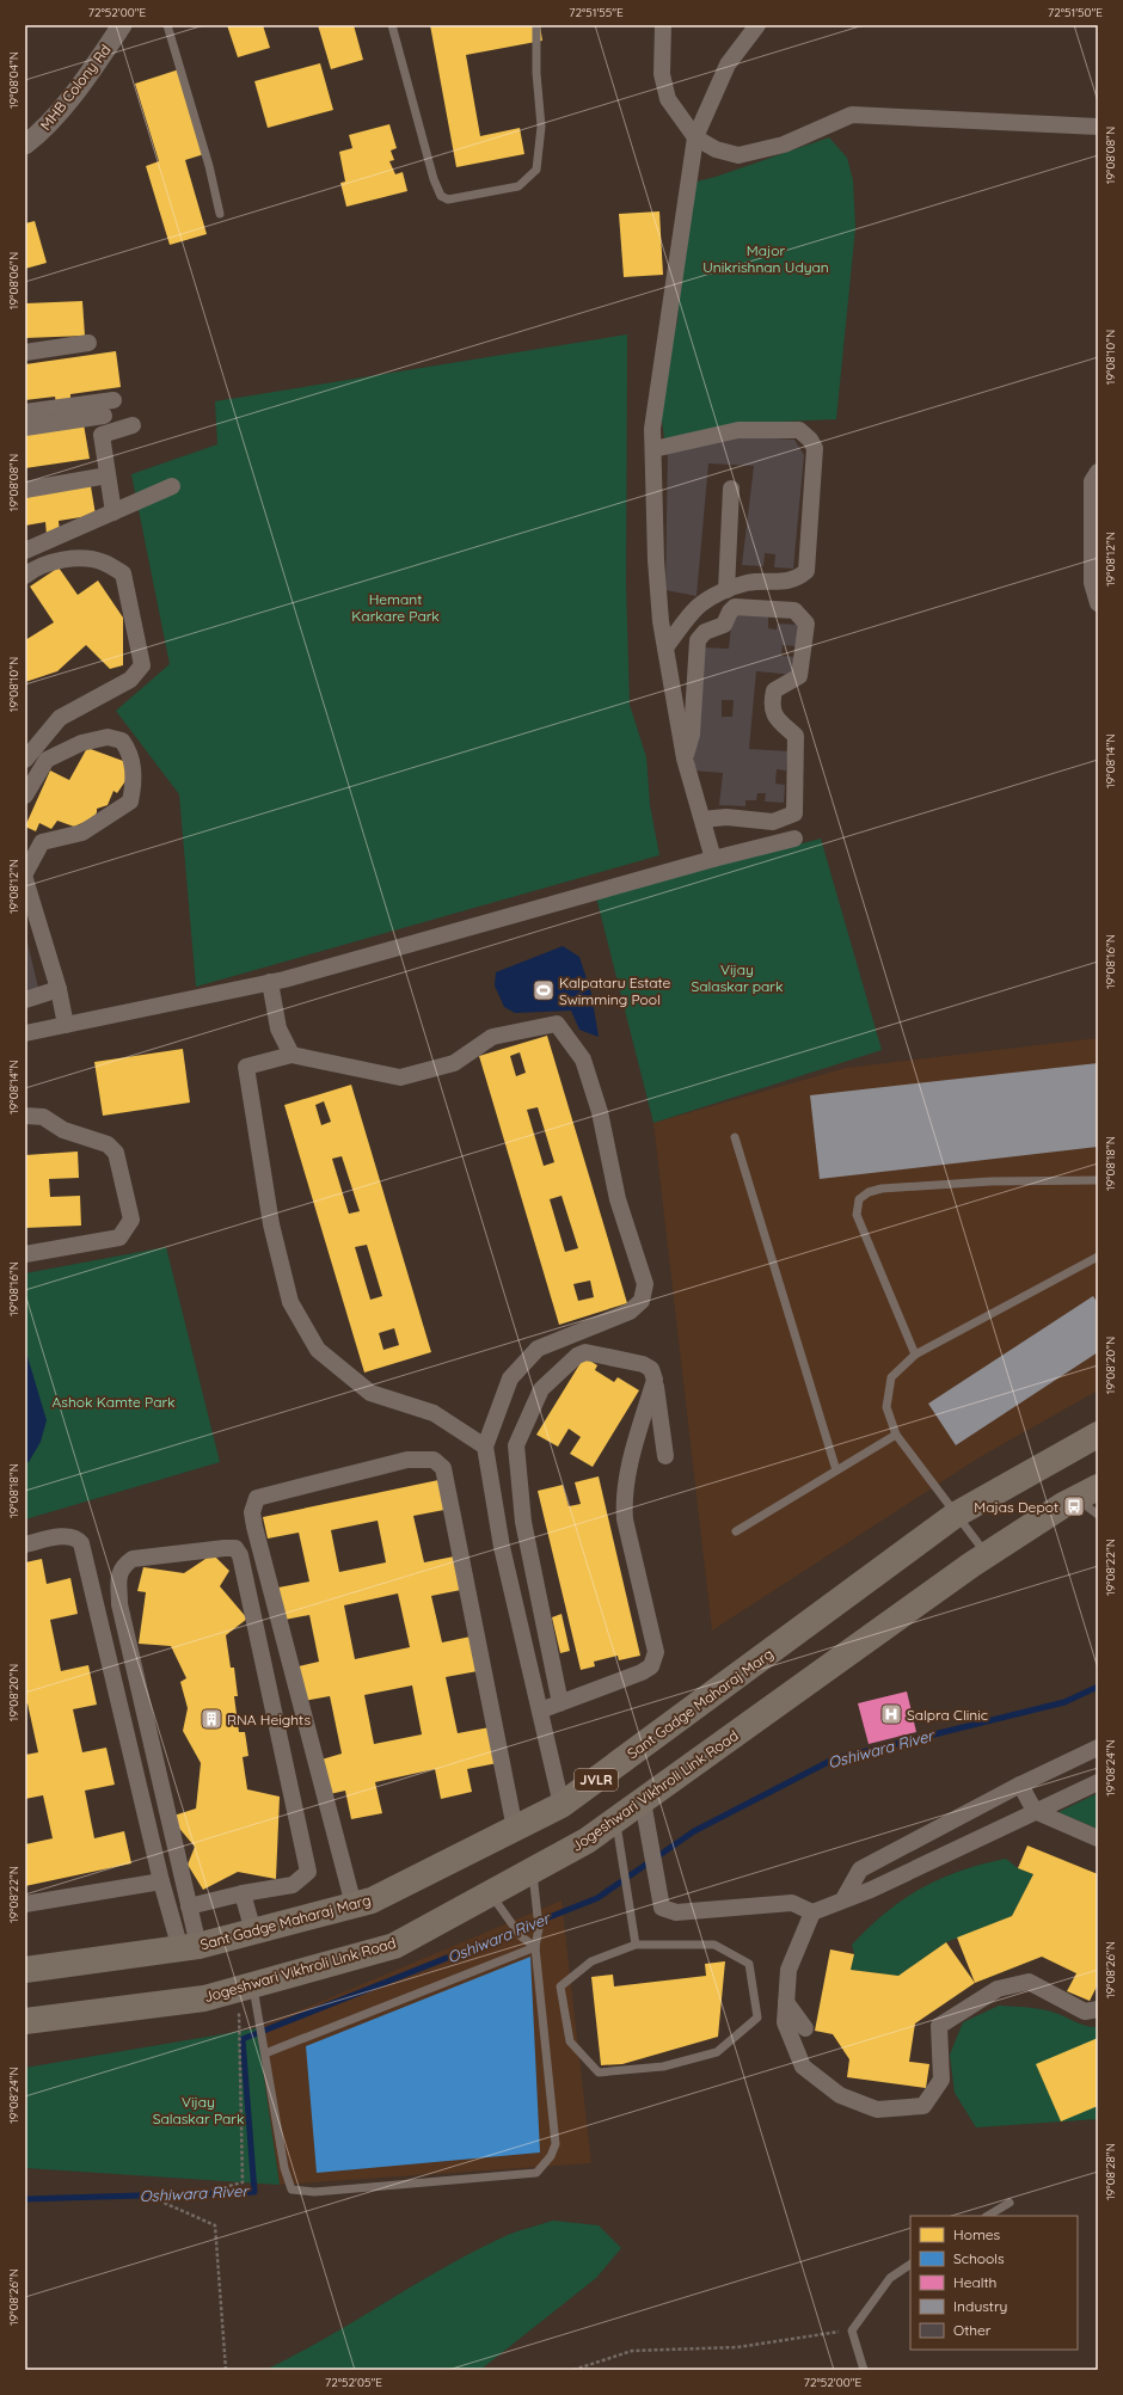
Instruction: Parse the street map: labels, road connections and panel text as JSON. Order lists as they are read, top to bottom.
{
  "streets": {
    "main road": ["Sant Gadge Maharaj Marg", "JVLR", "Jogeshwari Vikhroli Link Road"],
    "street": ["MHB Colony Rd"]
  },
  "water": ["Oshiwara River"],
  "parks": [
    "Major Unikrishnan Udyan",
    "Hemant Karkare Park",
    "Vijay Salaskar park",
    "Ashok Kamte Park",
    "Vijay Salaskar Park"
  ],
  "places": {
    "sports": ["Kalpataru Estate Swimming Pool"],
    "bus stop": ["Majas Depot"],
    "hospital": ["Salpra Clinic"],
    "building": ["RNA Heights"]
  },
  "legend": [
    "Homes",
    "Schools",
    "Health",
    "Industry",
    "Other"
  ],
  "coordinates": [
    "72°52'00\"E",
    "72°51'55\"E",
    "72°51'50\"E",
    "19°08'04\"N",
    "19°08'08\"N",
    "19°08'06\"N",
    "19°08'10\"N",
    "19°08'12\"N",
    "19°08'14\"N",
    "19°08'16\"N",
    "19°08'18\"N",
    "19°08'20\"N",
    "19°08'22\"N",
    "19°08'24\"N",
    "19°08'26\"N",
    "19°08'28\"N",
    "72°52'05\"E"
  ]
}
